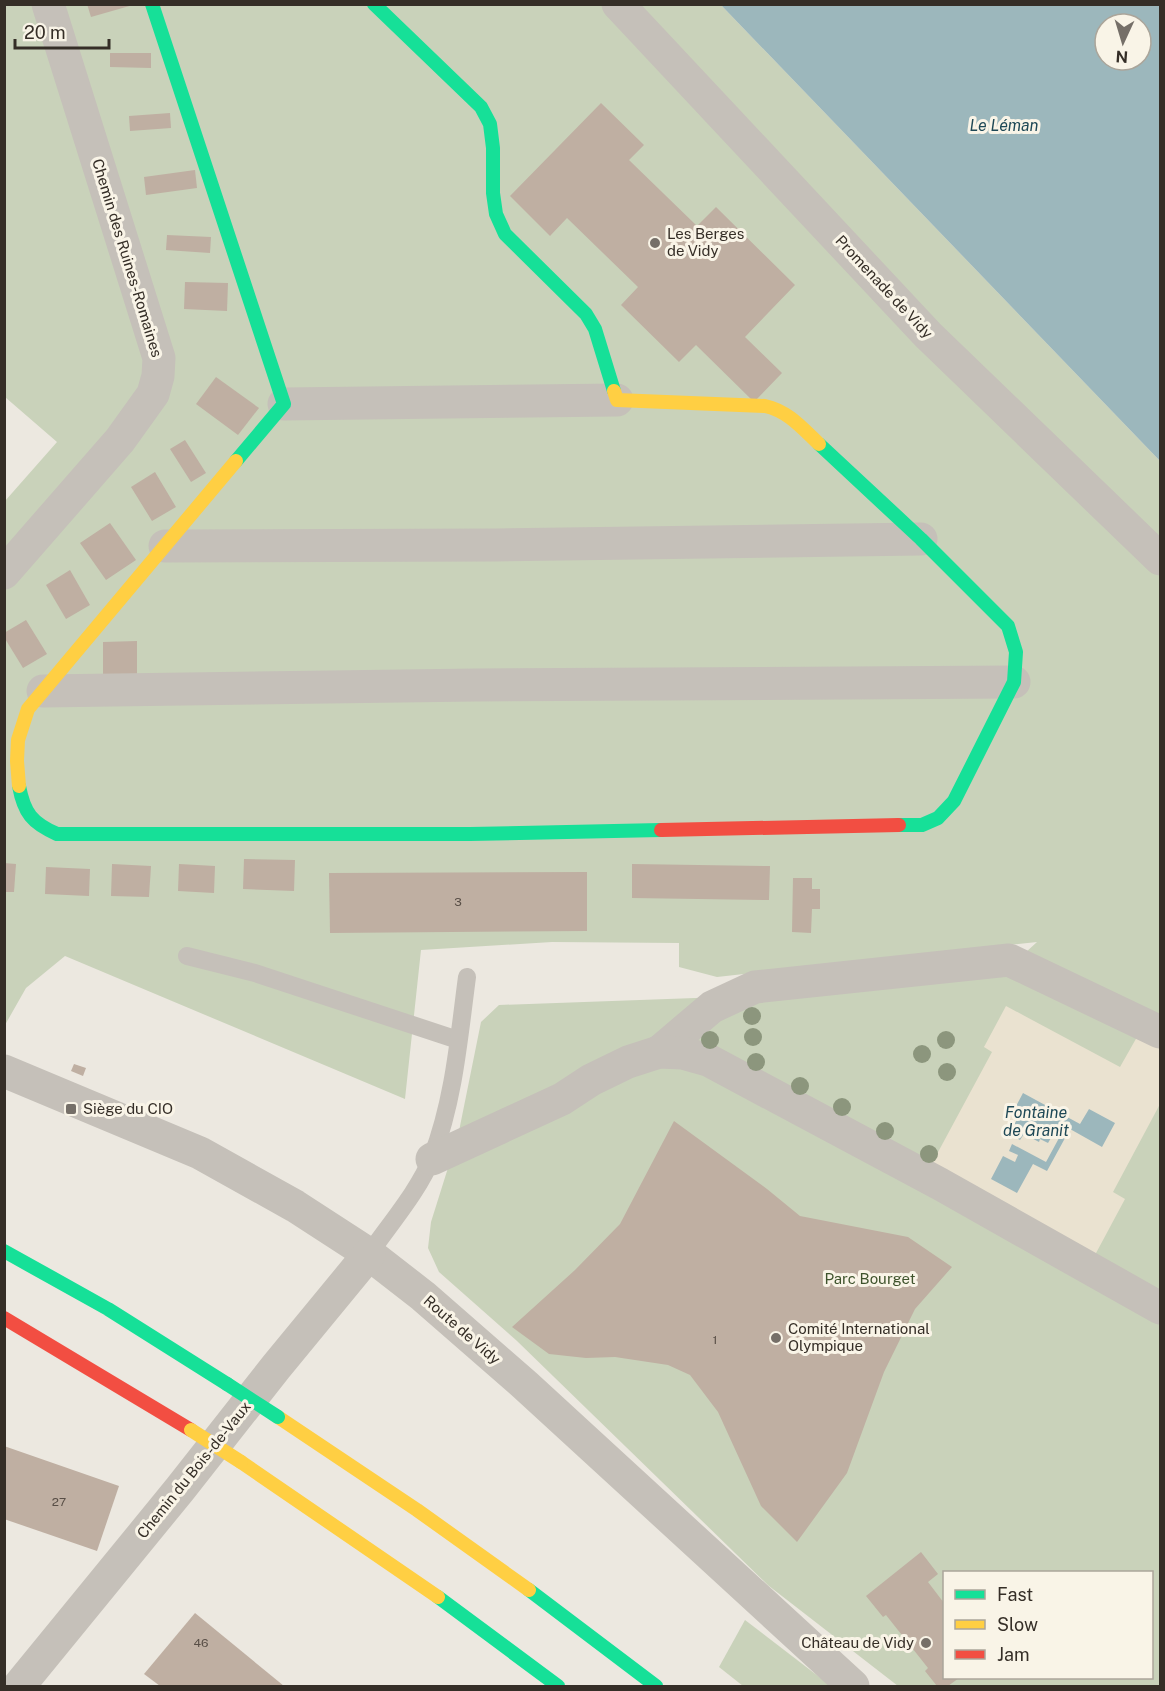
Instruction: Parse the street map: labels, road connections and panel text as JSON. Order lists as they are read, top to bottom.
{
  "streets": {
    "street": [
      "Chemin des Ruines-Romaines",
      "Promenade de Vidy",
      "Route de Vidy",
      "Chemin du Bois-de-Vaux"
    ]
  },
  "crossings": [
    ["Route de Vidy", "Chemin du Bois-de-Vaux"]
  ],
  "water": ["Le Léman", "Fontaine de Granit"],
  "parks": ["Parc Bourget"],
  "places": {
    "other": ["Les Berges de Vidy", "Comité International Olympique", "Château de Vidy"],
    "transit": ["Siège du CIO"]
  },
  "house_numbers": [
    "3",
    "1",
    "27",
    "46"
  ],
  "legend": ["Fast", "Slow", "Jam"],
  "scale_bar": "20 m",
  "north": "bottom"
}
